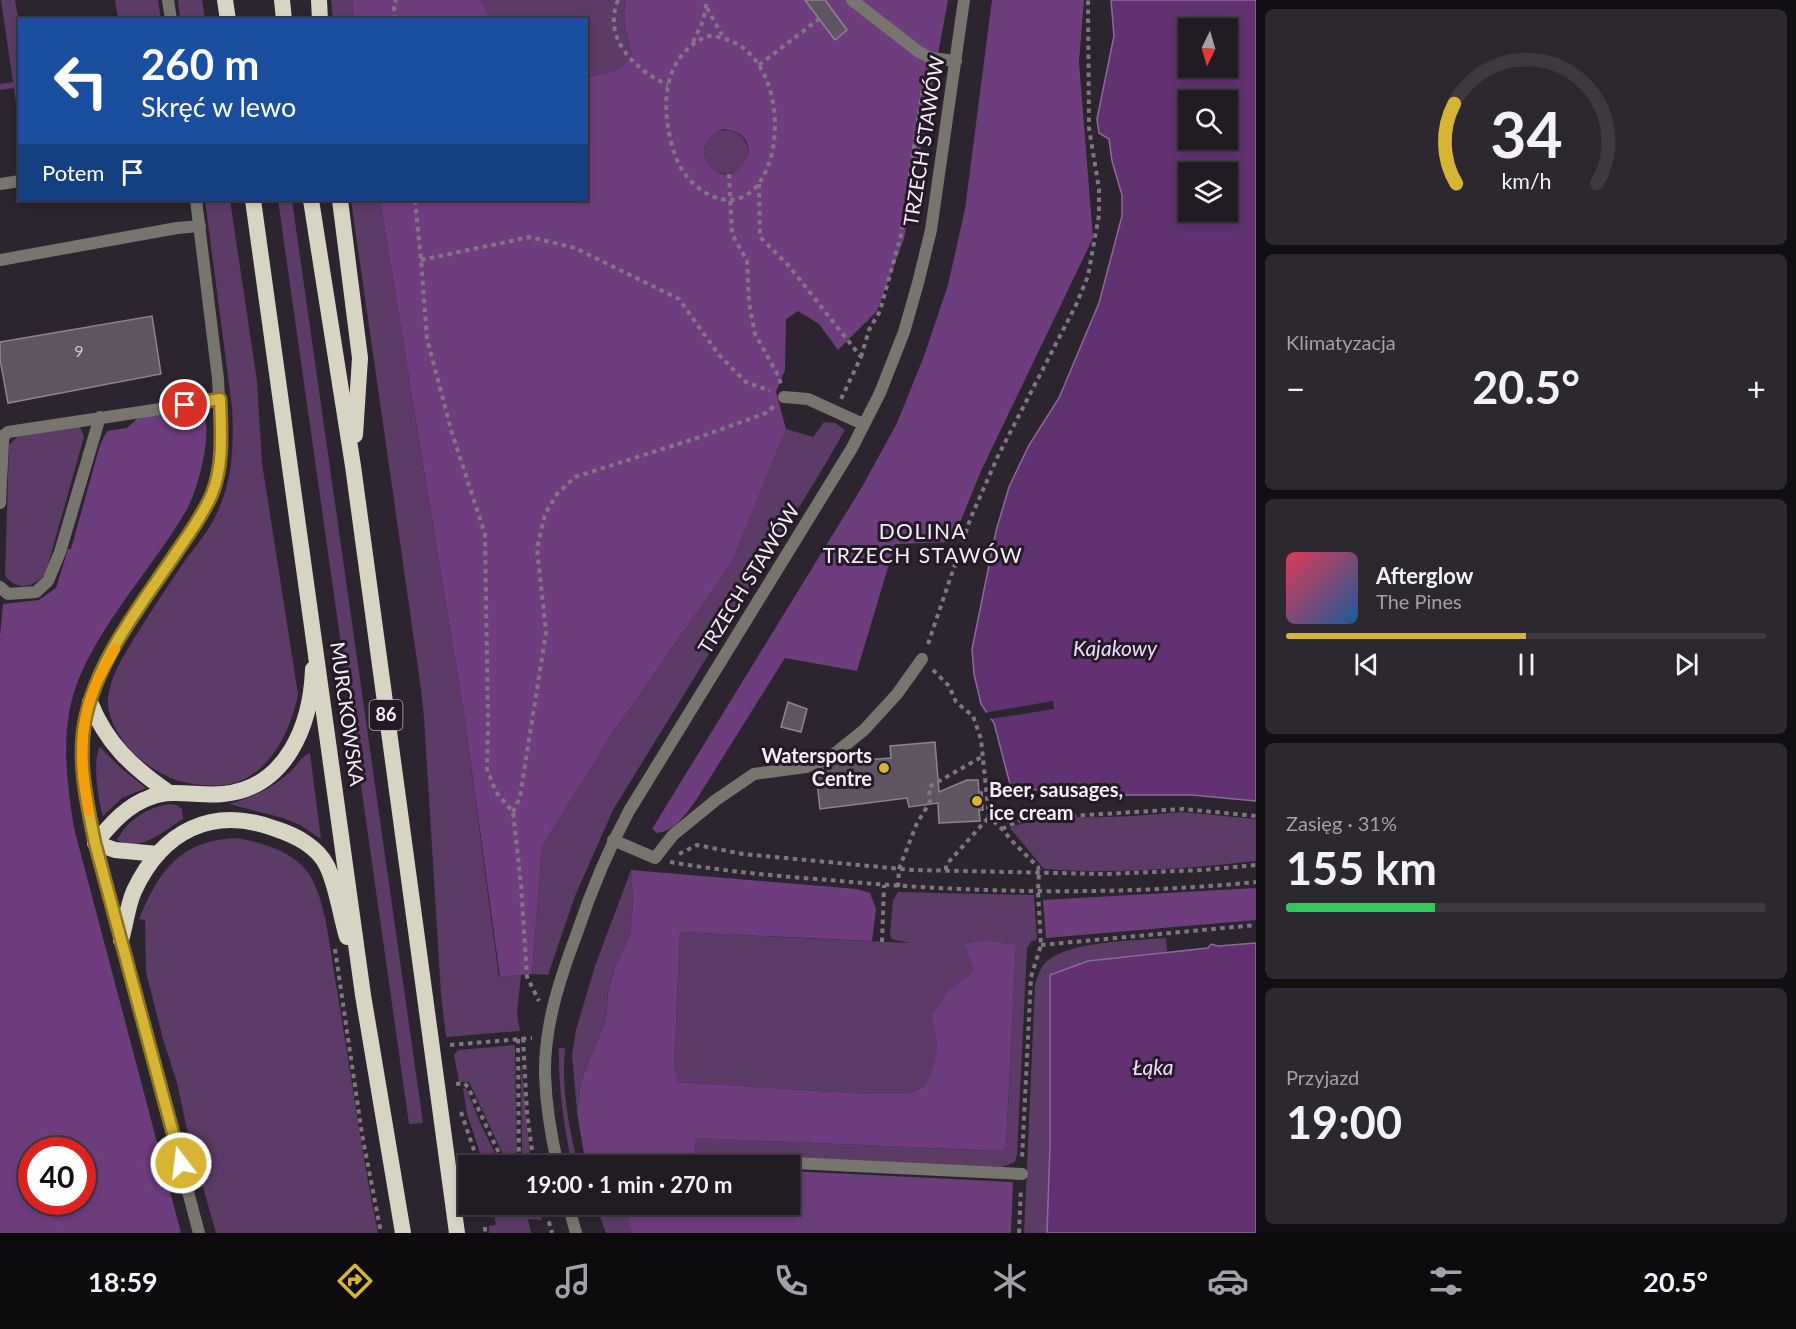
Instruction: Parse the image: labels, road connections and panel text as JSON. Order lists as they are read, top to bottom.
{
  "streets": {
    "highway": ["MURCKOWSKA", "86"],
    "street": ["TRZECH STAWÓW"]
  },
  "districts": ["DOLINA TRZECH STAWÓW"],
  "water": ["Kajakowy", "Łąka"],
  "places": ["Watersports Centre", "Beer, sausages, ice cream"],
  "house_numbers": ["9"],
  "north": "bottom",
  "page": {
    "turn": ["260 m", "Skręć w lewo"],
    "then": "Potem",
    "tile": [
      "Klimatyzacja",
      ["Zasięg · 31%", "155 km"],
      ["Przyjazd", "19:00"]
    ],
    "heat": ["−", "20.5°", "+"],
    "song": ["Afterglow", "The Pines"],
    "limit": "40",
    "trip": "19:00 · 1 min · 270 m",
    "tabs": ["18:59", "20.5°"],
    "gauge": ["34", "km/h"]
  }
}
